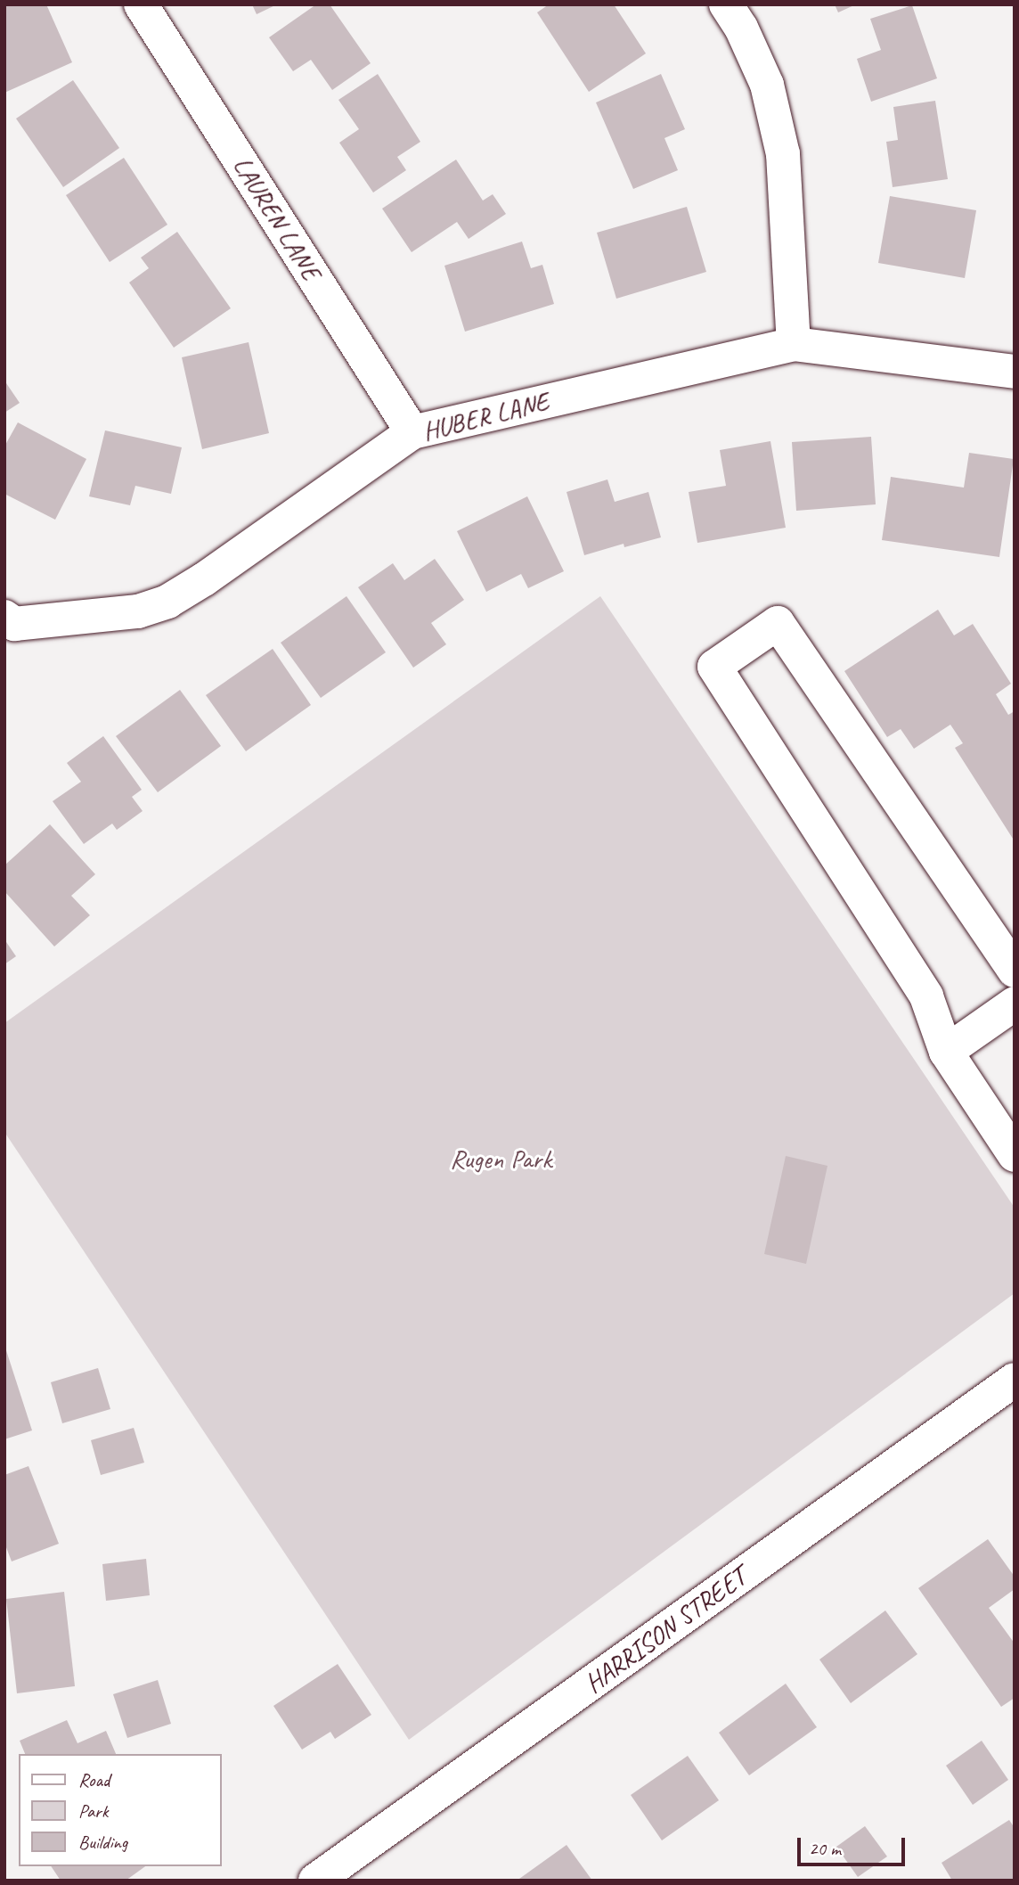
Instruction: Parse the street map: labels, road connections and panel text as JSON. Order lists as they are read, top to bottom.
{
  "streets": {
    "street": ["LAUREN LANE", "HUBER LANE", "HARRISON STREET"]
  },
  "crossings": [
    ["LAUREN LANE", "HUBER LANE"]
  ],
  "parks": ["Rugen Park"],
  "legend": ["Road", "Park", "Building"],
  "scale_bar": "20 m"
}
